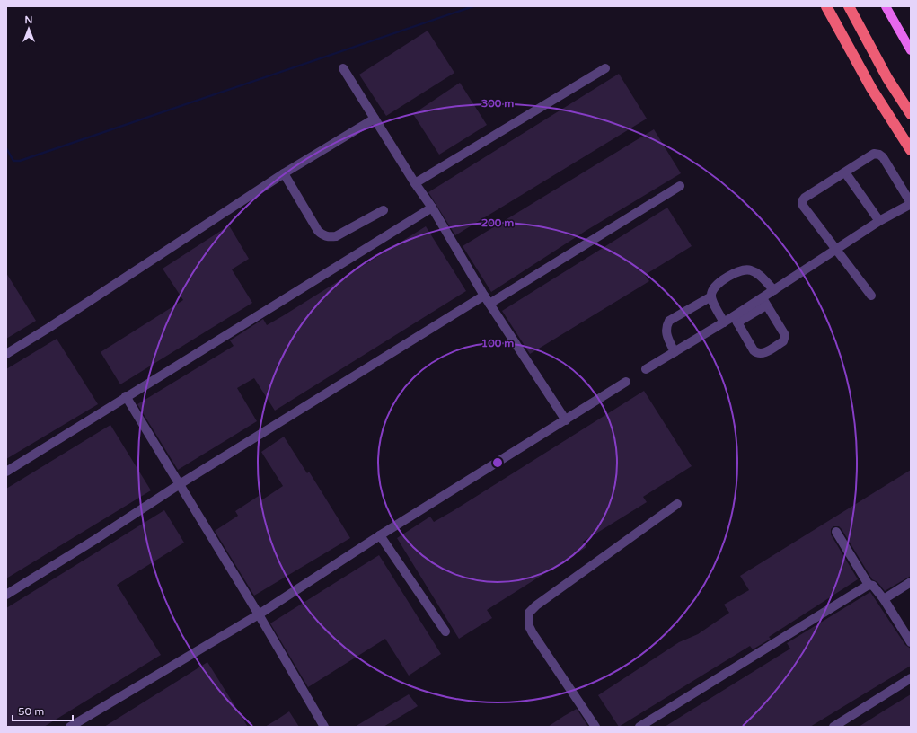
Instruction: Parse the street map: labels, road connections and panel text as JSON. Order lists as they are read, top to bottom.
{
  "scale_bar": "50 m",
  "north": "top",
  "rings": ["300 m", "200 m", "100 m"]
}
